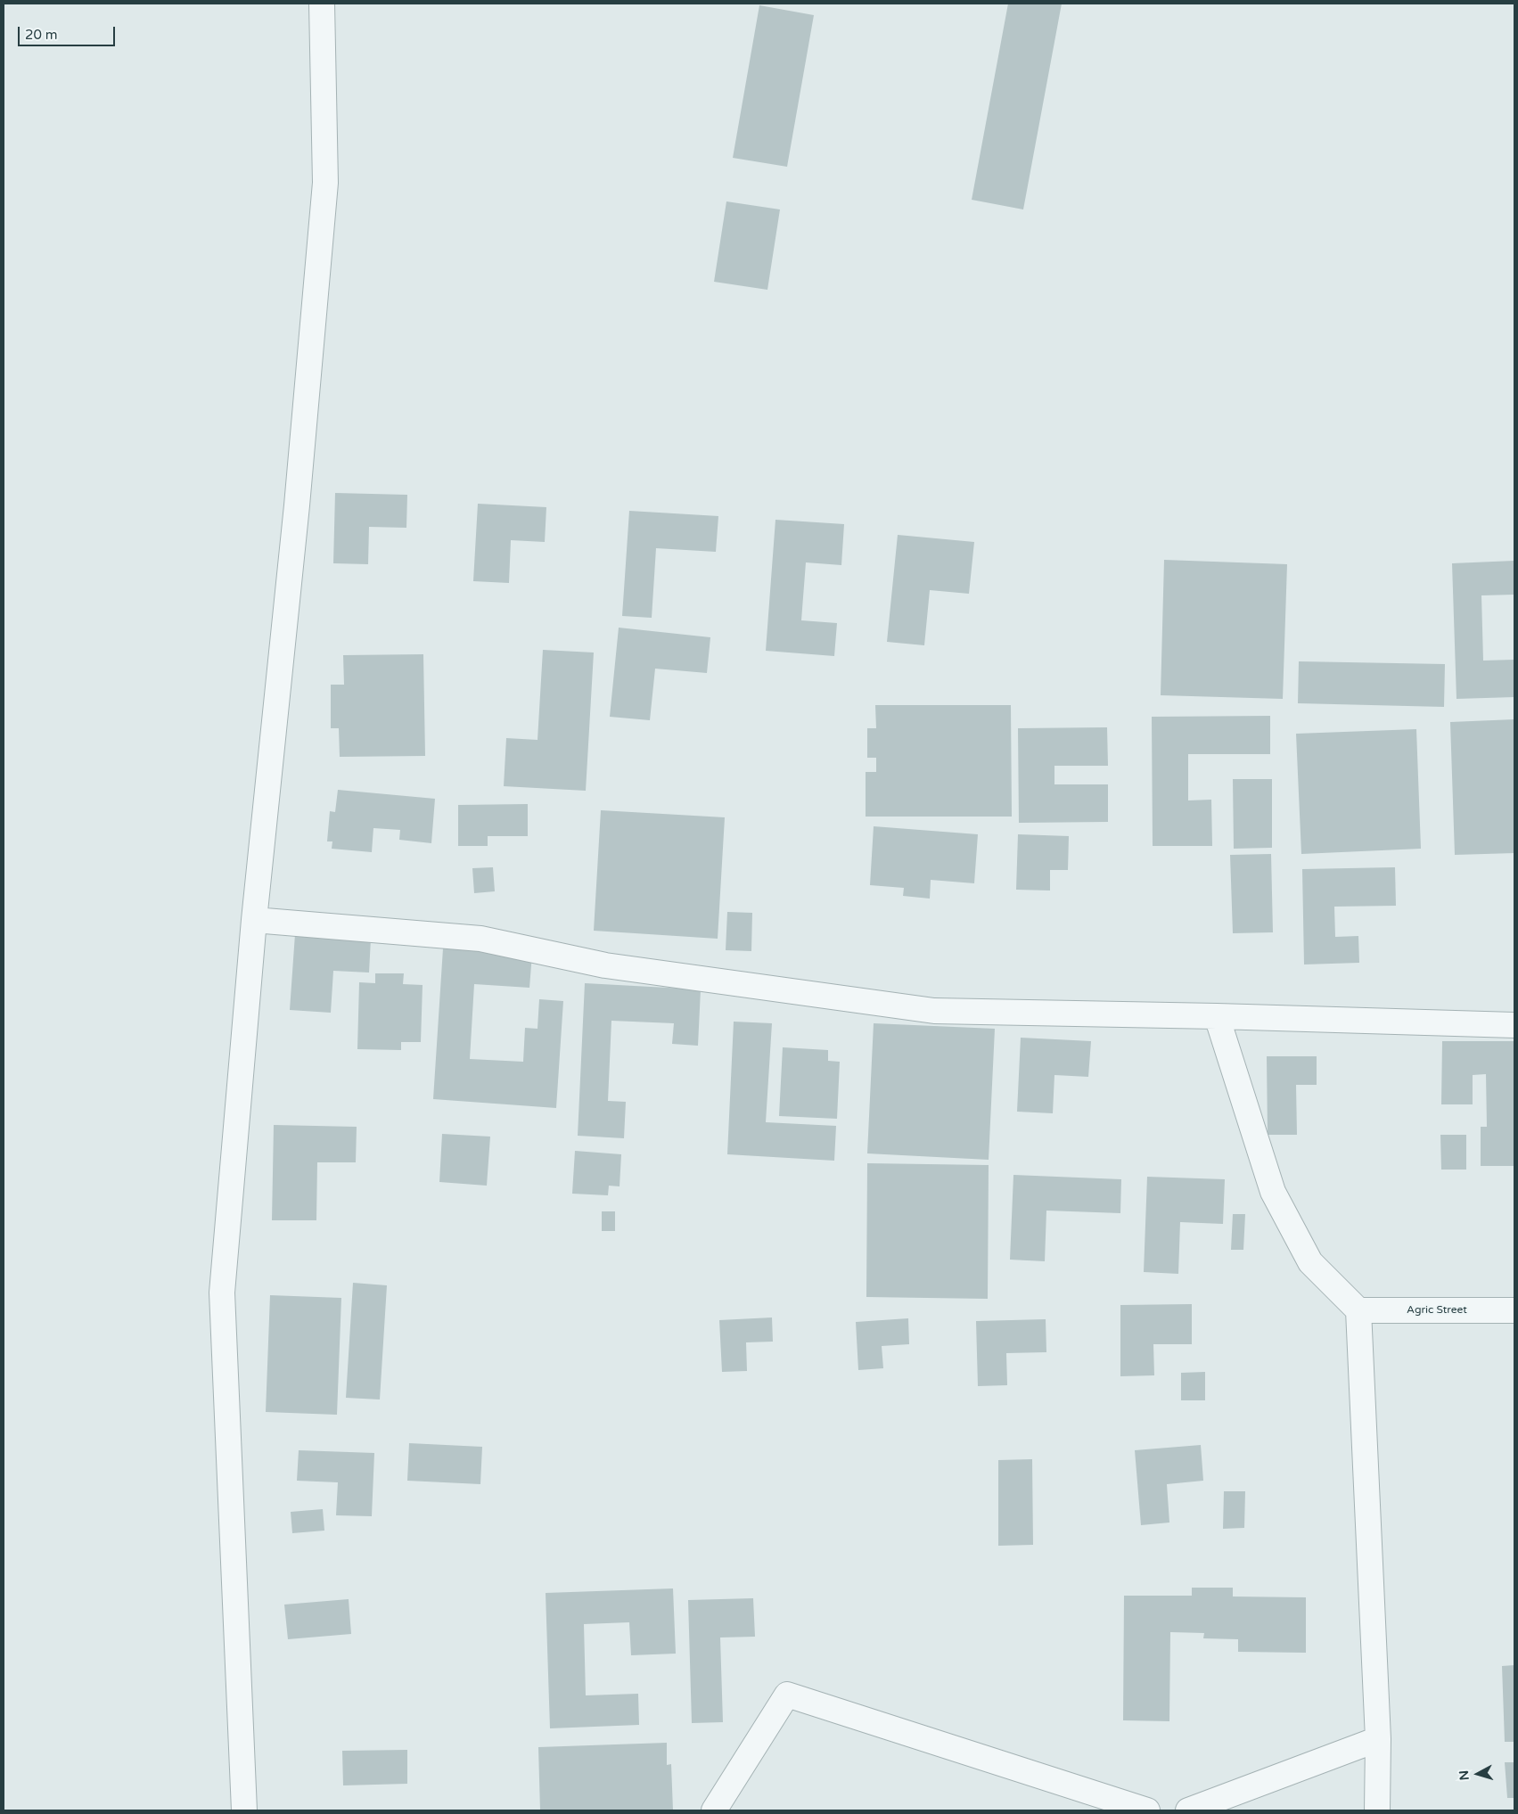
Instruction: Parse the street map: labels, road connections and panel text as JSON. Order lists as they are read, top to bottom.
{
  "streets": {
    "street": ["Agric Street"]
  },
  "scale_bar": "20 m",
  "north": "left"
}
